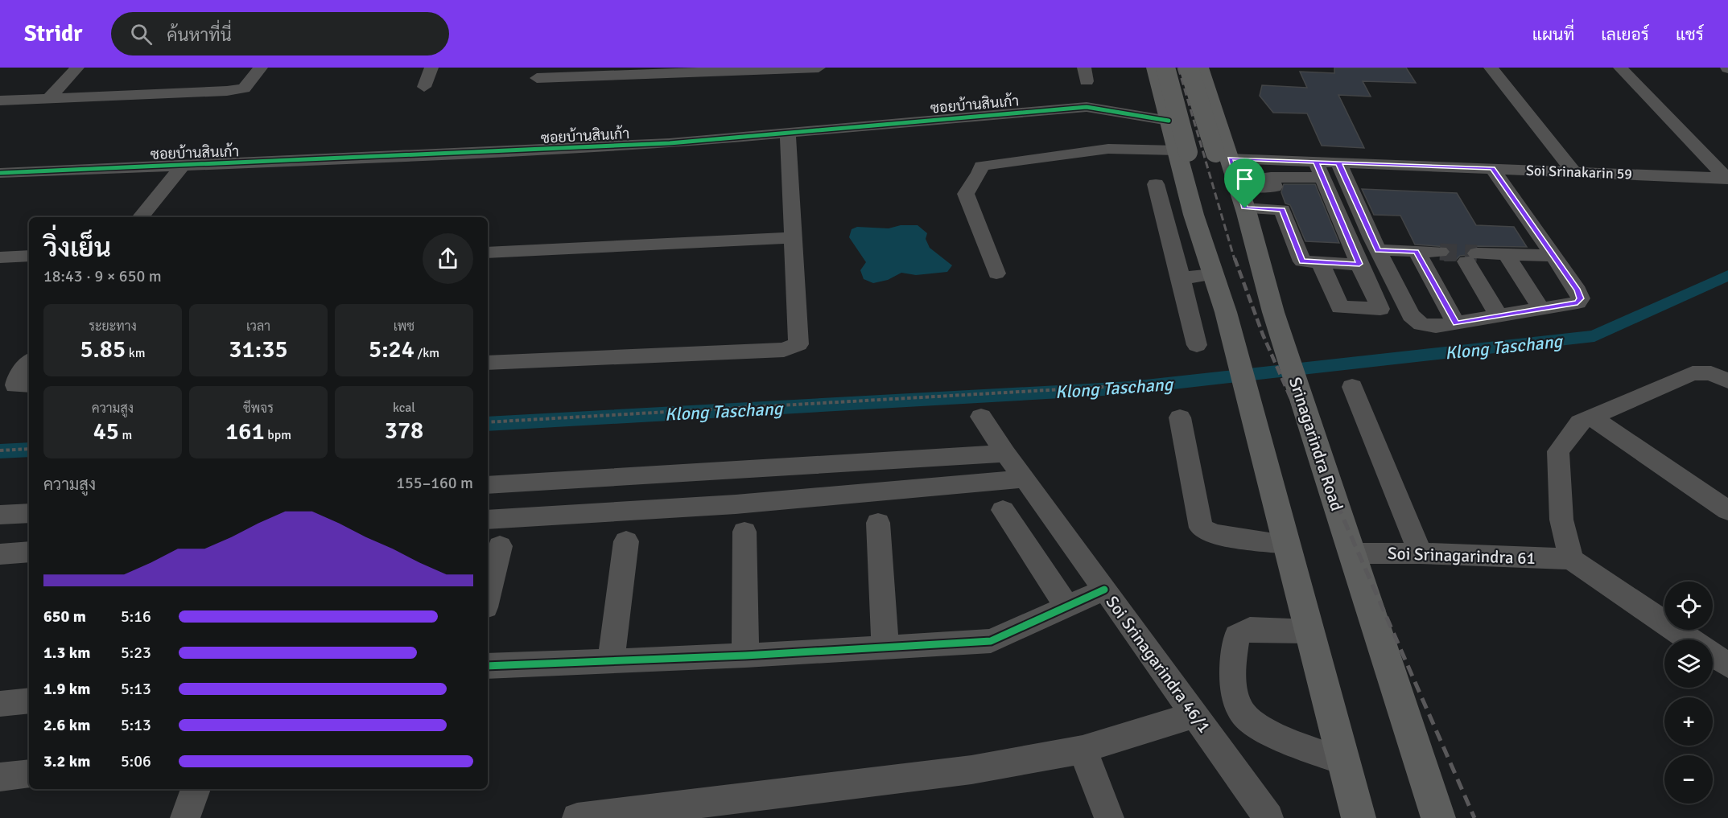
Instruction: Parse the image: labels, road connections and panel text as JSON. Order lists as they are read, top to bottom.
{
  "streets": {
    "main road": ["Srinagarindra Road"],
    "street": [
      "ซอยบ้านสินเก้า",
      "Soi Srinakarin 59",
      "Soi Srinagarindra 61",
      "Soi Srinagarindra 46/1"
    ]
  },
  "crossings": [
    ["Soi Srinakarin 59", "Srinagarindra Road"],
    ["Srinagarindra Road", "Soi Srinagarindra 61"]
  ],
  "water": ["Klong Taschang"],
  "page": {
    "header": "Stridr",
    "search": "ค้นหาที่นี่",
    "nav": ["แผนที่", "เลเยอร์", "แชร์"],
    "heading": ["วิ่งเย็น", "18:43 · 9 × 650 m"],
    "stats": [
      ["ระยะทาง", "5.85 km"],
      ["เวลา", "31:35"],
      ["เพซ", "5:24 /km"],
      ["ความสูง", "45 m"],
      ["ชีพจร", "161 bpm"],
      ["kcal", "378"]
    ],
    "chart": ["ความสูง", "155–160 m"],
    "map_buttons": ["+", "−"],
    "list": [
      {
        "name": "650 m",
        "note": "5:16"
      },
      {
        "name": "1.3 km",
        "note": "5:23"
      },
      {
        "name": "1.9 km",
        "note": "5:13"
      },
      {
        "name": "2.6 km",
        "note": "5:13"
      },
      {
        "name": "3.2 km",
        "note": "5:06"
      }
    ]
  }
}
